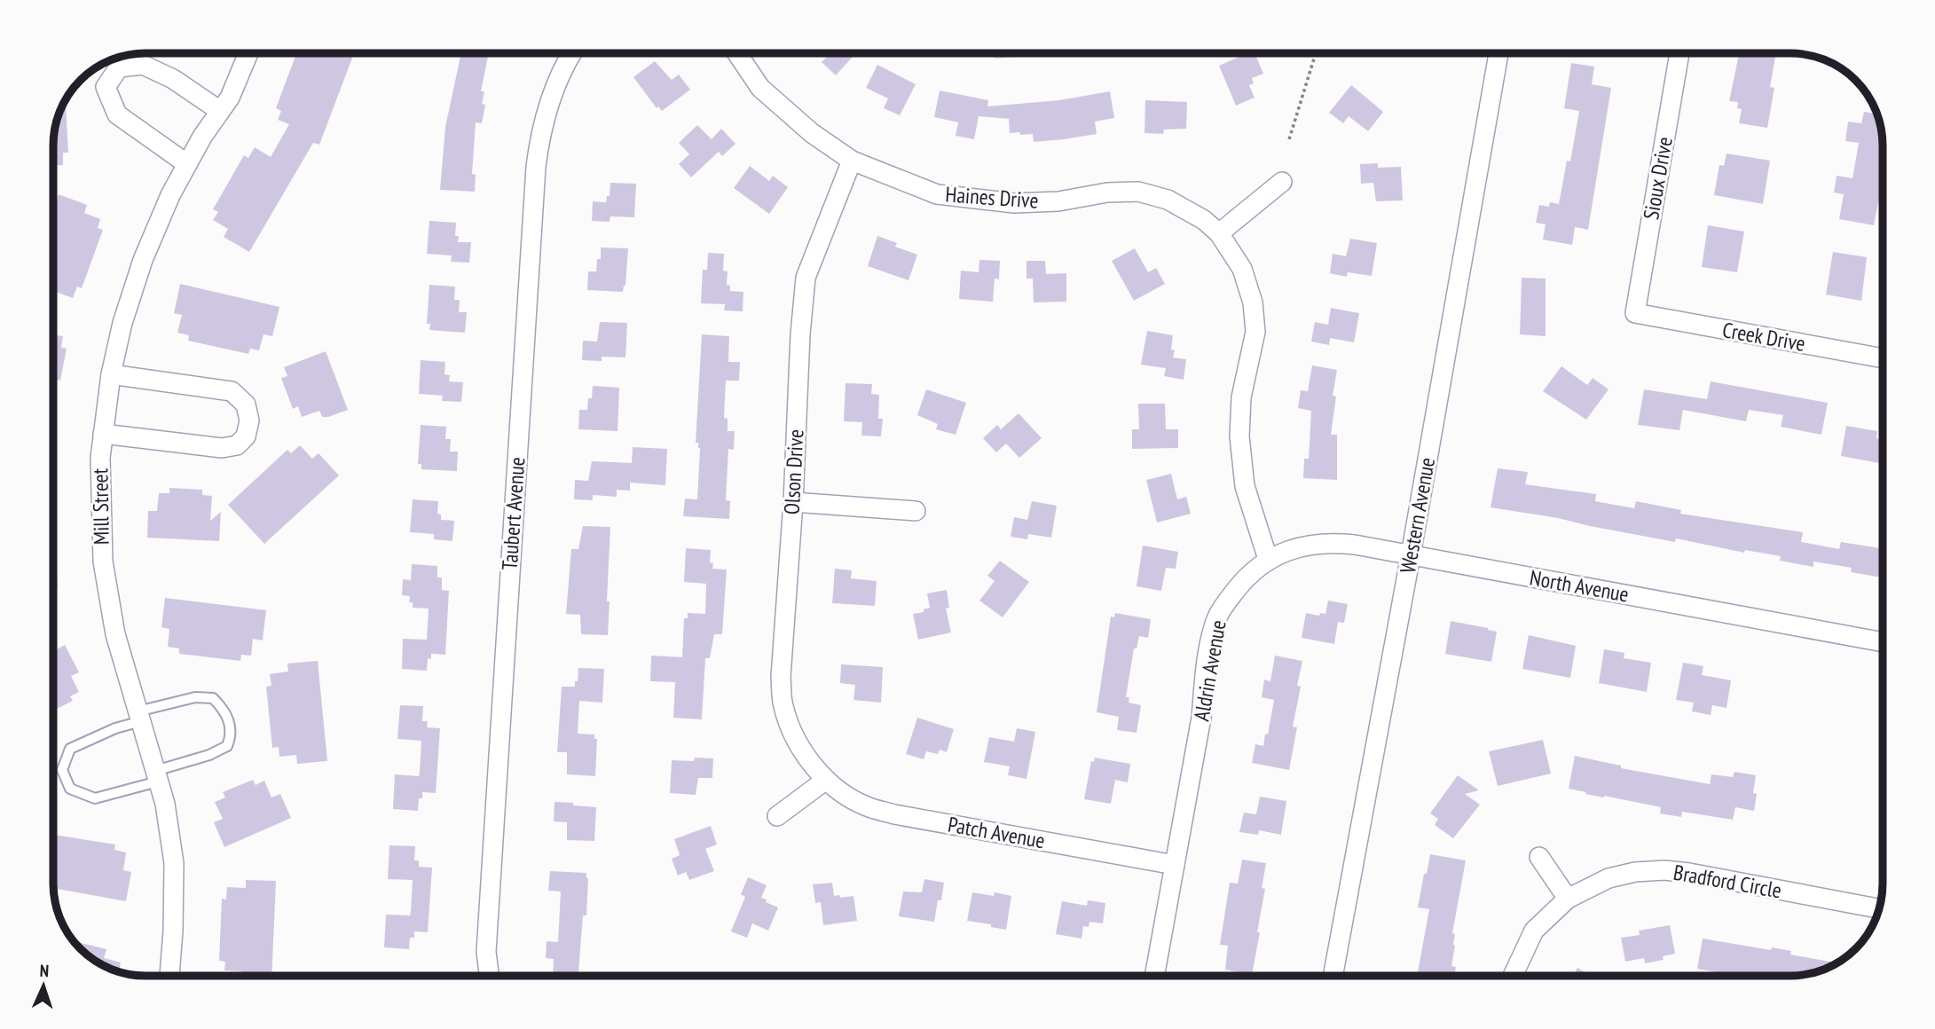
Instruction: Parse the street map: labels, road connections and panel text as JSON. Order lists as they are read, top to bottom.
{
  "streets": {
    "street": [
      "Sioux Drive",
      "Haines Drive",
      "Creek Drive",
      "Olson Drive",
      "Mill Street",
      "Taubert Avenue",
      "Western Avenue",
      "North Avenue",
      "Aldrin Avenue",
      "Patch Avenue",
      "Bradford Circle"
    ]
  },
  "crossings": [
    ["Sioux Drive", "Creek Drive"],
    ["Haines Drive", "Olson Drive"],
    ["Olson Drive", "Patch Avenue"],
    ["Western Avenue", "North Avenue"],
    ["North Avenue", "Aldrin Avenue"],
    ["Aldrin Avenue", "Patch Avenue"]
  ],
  "north": "top"
}
